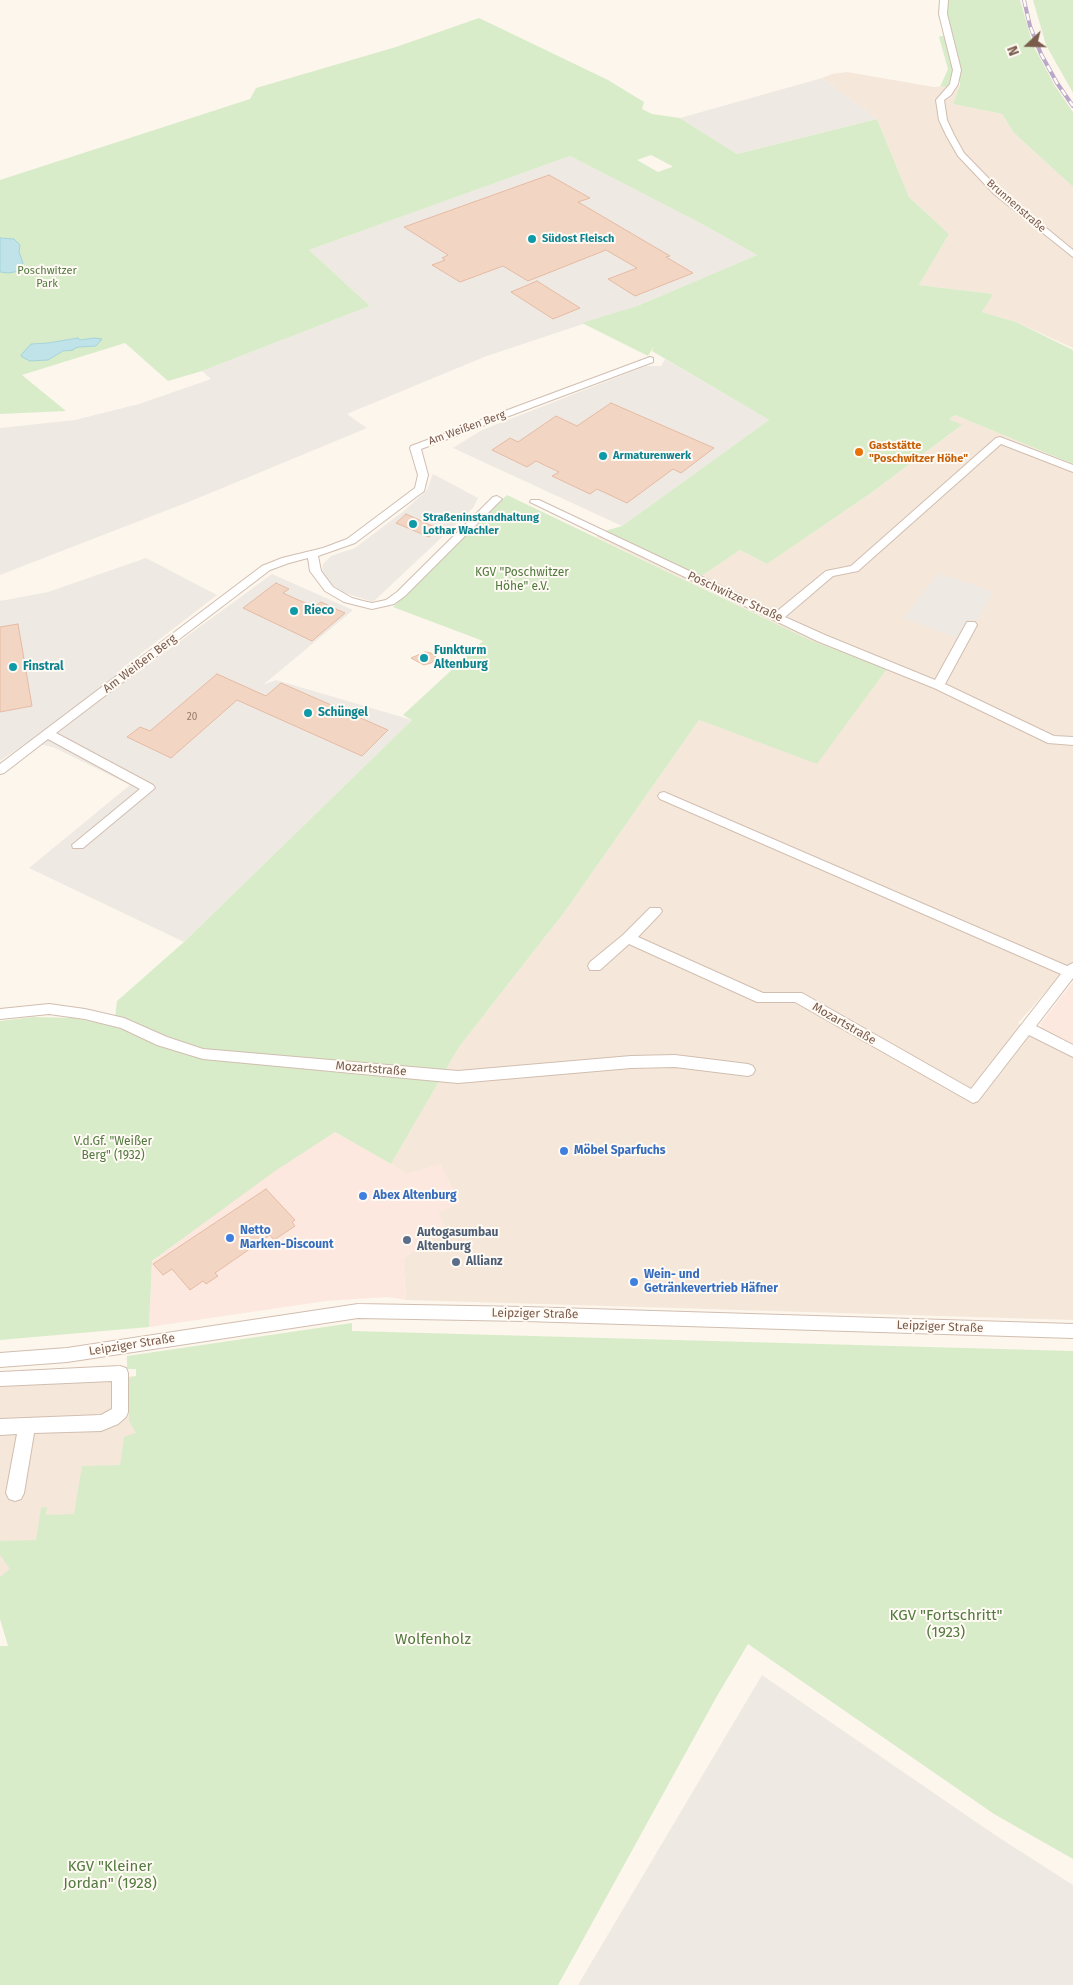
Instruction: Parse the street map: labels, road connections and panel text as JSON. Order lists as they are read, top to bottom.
{
  "streets": {
    "street": [
      "Brunnenstraße",
      "Am Weißen Berg",
      "Poschwitzer Straße",
      "Mozartstraße",
      "Leipziger Straße"
    ]
  },
  "parks": [
    "Poschwitzer Park",
    "KGV \"Poschwitzer Höhe\" e.V.",
    "V.d.Gf. \"Weißer Berg\" (1932)",
    "KGV \"Fortschritt\" (1923)",
    "Wolfenholz",
    "KGV \"Kleiner Jordan\" (1928)"
  ],
  "places": [
    "Südost Fleisch",
    "Gaststätte \"Poschwitzer Höhe\"",
    "Armaturenwerk",
    "Straßeninstandhaltung Lothar Wachler",
    "Rieco",
    "Funkturm Altenburg",
    "Finstral",
    "Schüngel",
    "Möbel Sparfuchs",
    "Abex Altenburg",
    "Netto Marken-Discount",
    "Autogasumbau Altenburg",
    "Allianz",
    "Wein- und Getränkevertrieb Häfner"
  ],
  "house_numbers": ["20"],
  "north": "left"
}
